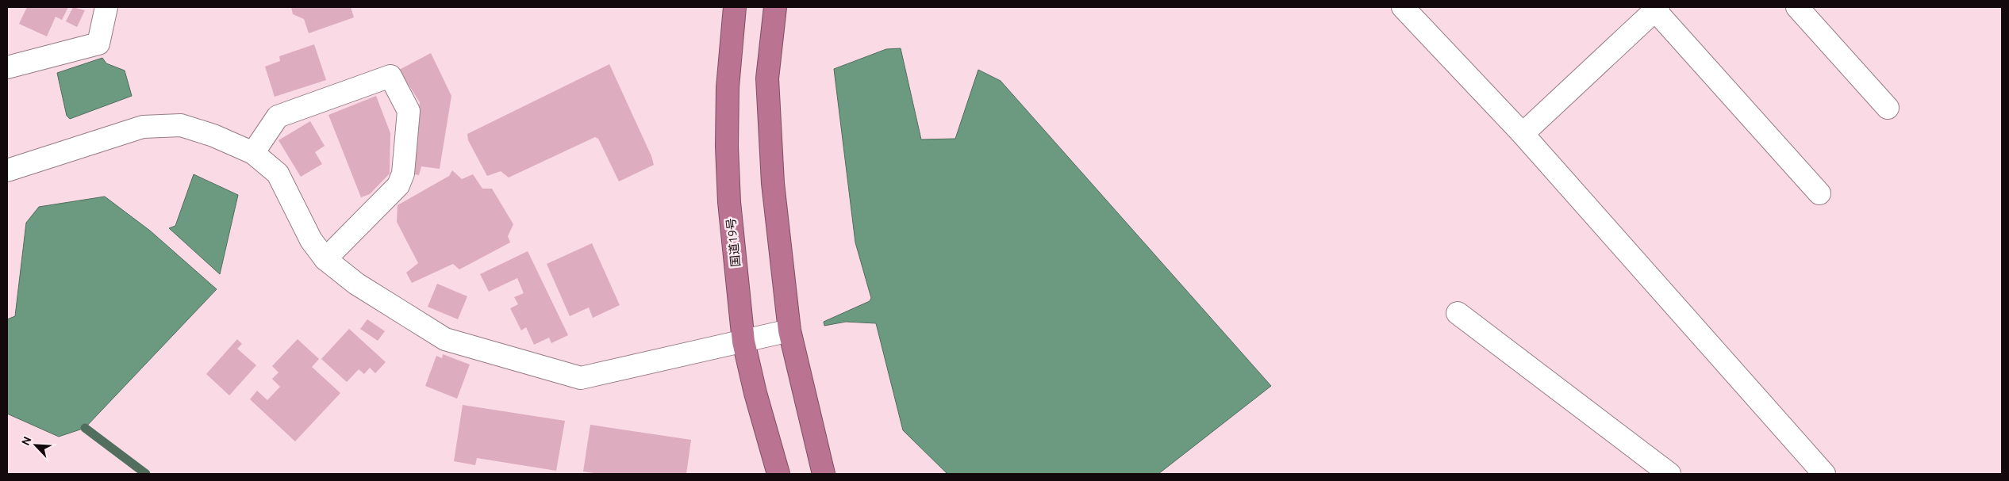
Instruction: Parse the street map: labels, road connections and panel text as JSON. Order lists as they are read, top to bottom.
{
  "streets": {
    "highway": ["国道19号"]
  },
  "north": "top left"
}
